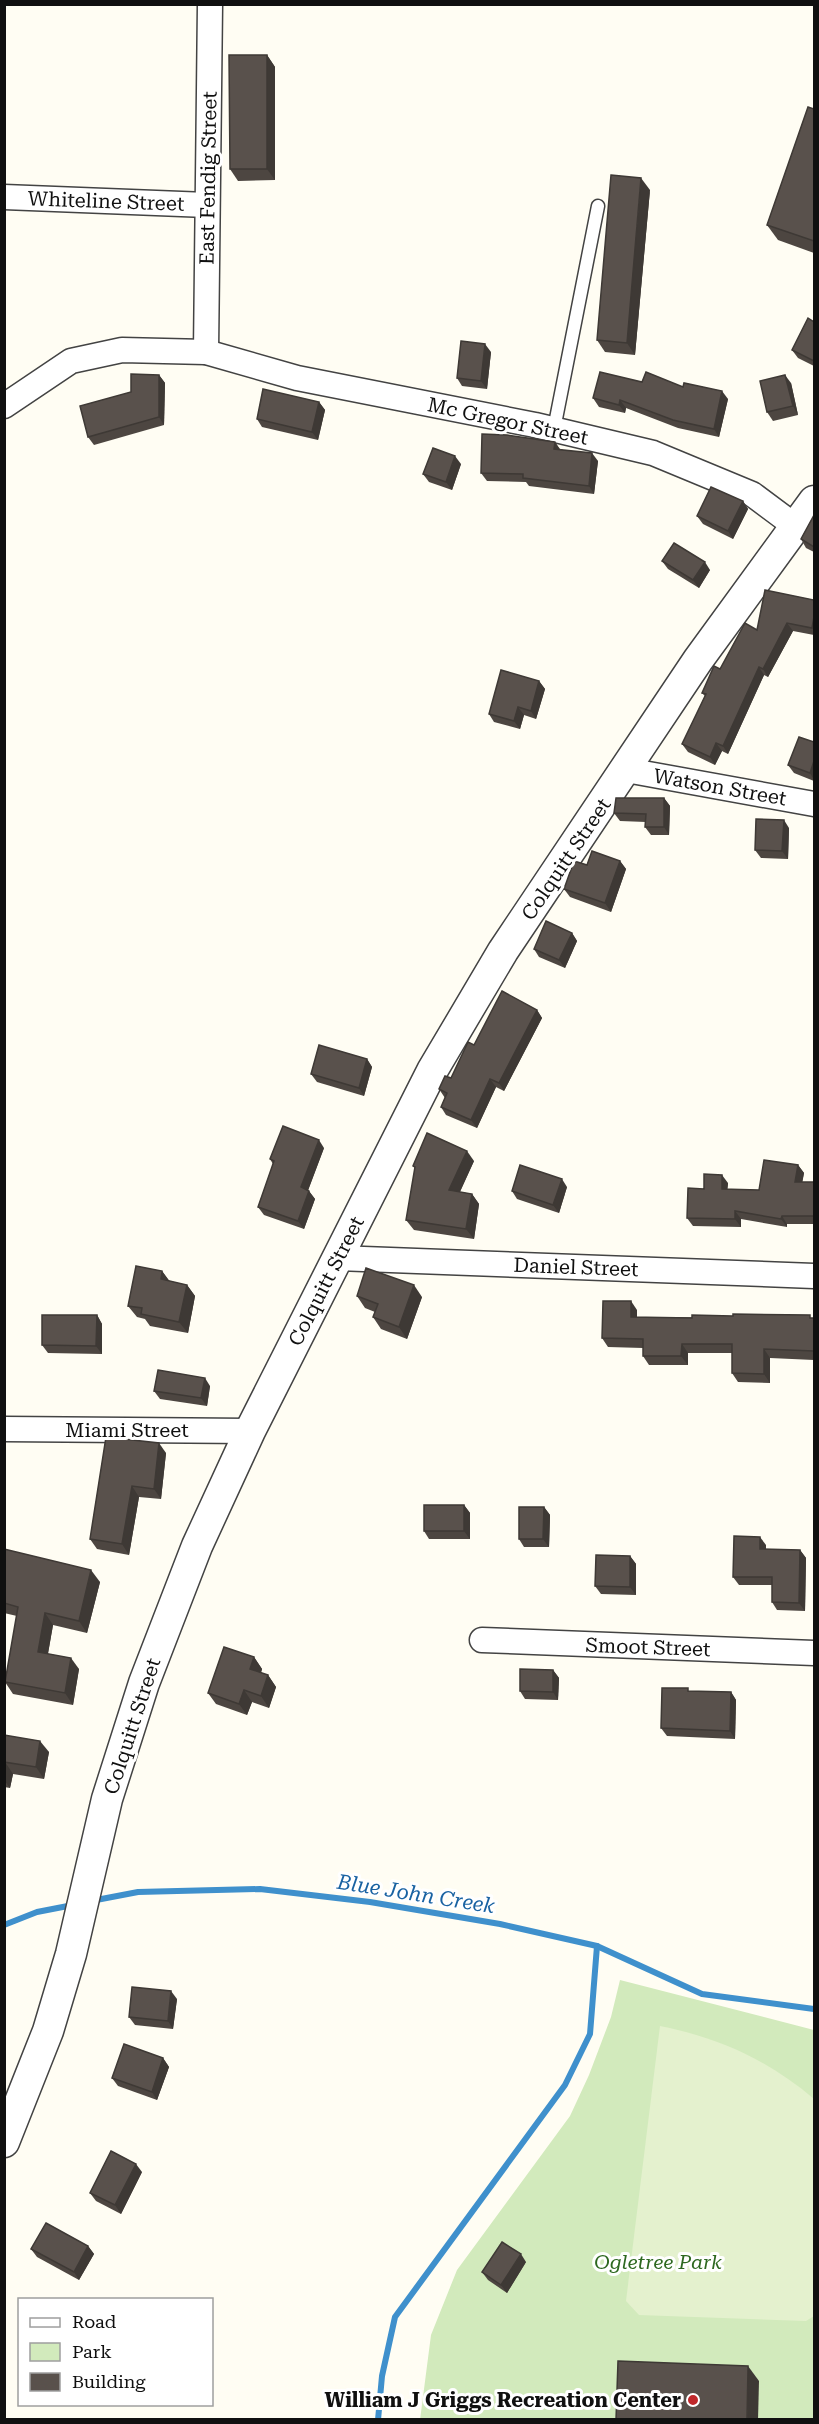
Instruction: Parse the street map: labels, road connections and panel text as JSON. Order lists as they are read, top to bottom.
{
  "streets": {
    "street": [
      "East Fendig Street",
      "Whiteline Street",
      "Mc Gregor Street",
      "Watson Street",
      "Colquitt Street",
      "Daniel Street",
      "Miami Street",
      "Smoot Street"
    ]
  },
  "crossings": [
    ["East Fendig Street", "Whiteline Street"],
    ["East Fendig Street", "Mc Gregor Street"],
    ["Mc Gregor Street", "Colquitt Street"],
    ["Watson Street", "Colquitt Street"],
    ["Colquitt Street", "Daniel Street"],
    ["Colquitt Street", "Miami Street"]
  ],
  "water": ["Blue John Creek"],
  "parks": ["Ogletree Park"],
  "places": ["William J Griggs Recreation Center"],
  "legend": ["Road", "Park", "Building"]
}
